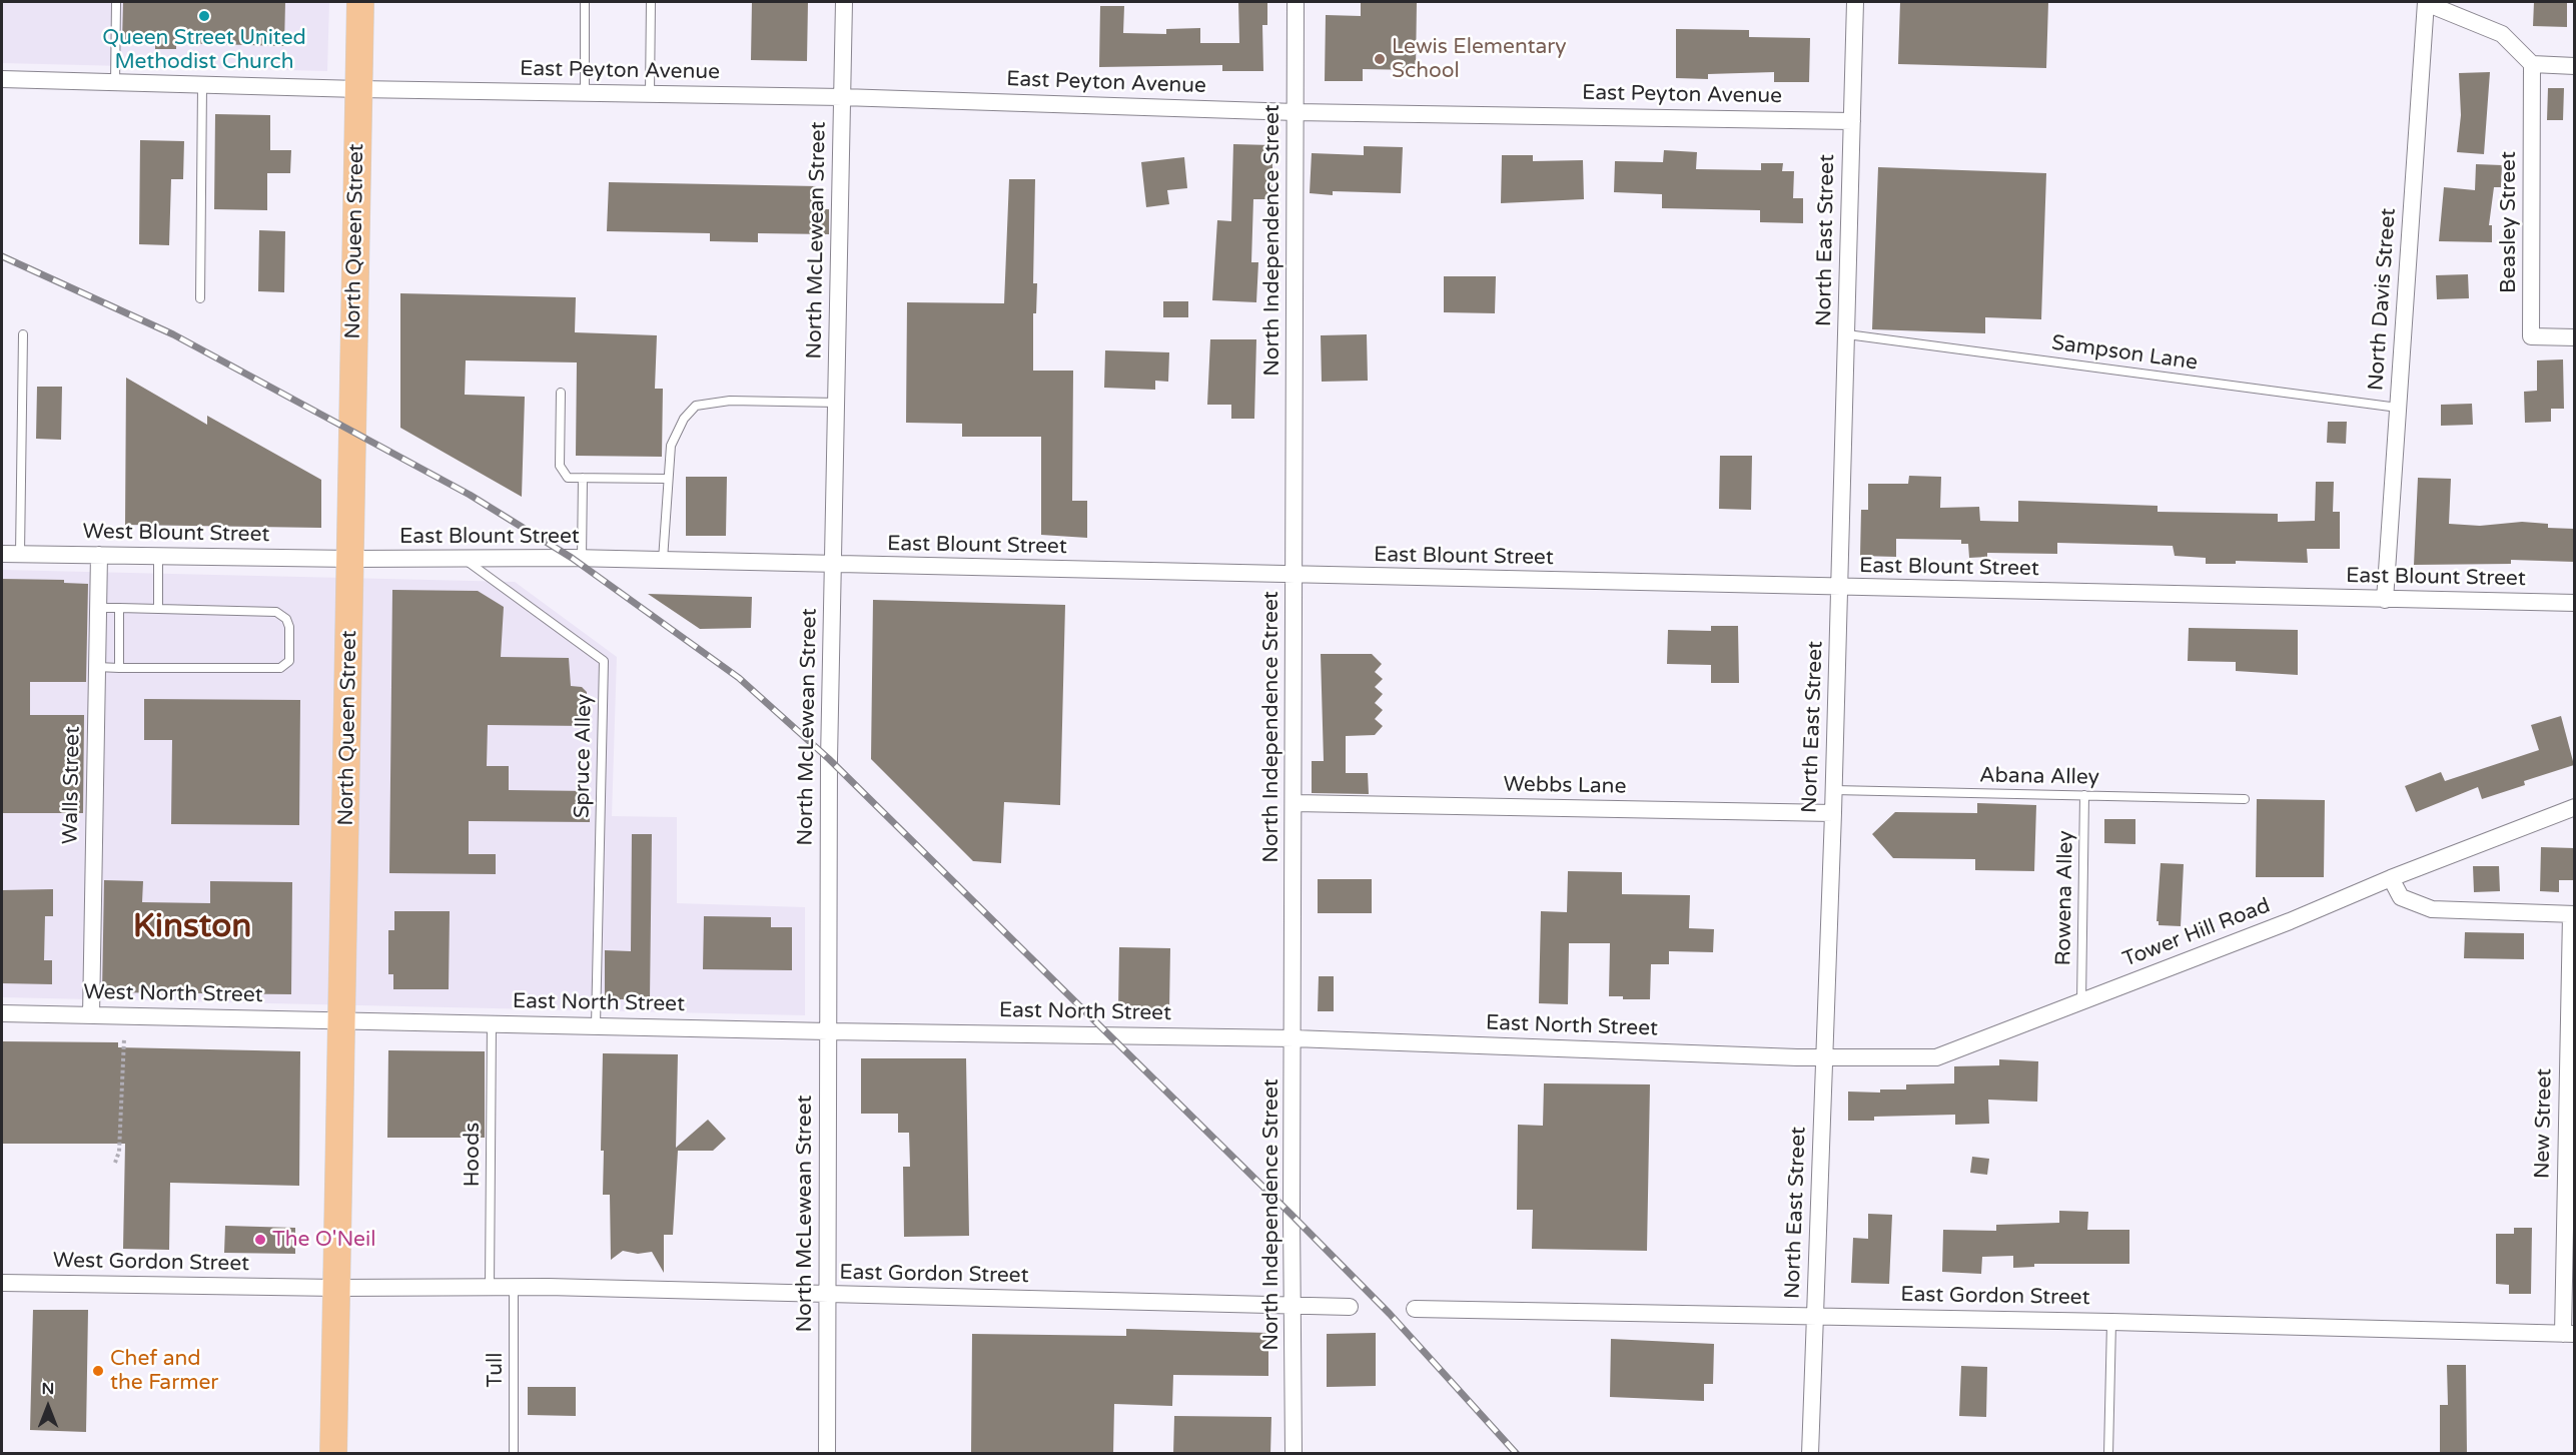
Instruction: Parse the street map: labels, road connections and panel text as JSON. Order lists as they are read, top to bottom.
{
  "streets": {
    "main road": ["North Queen Street"],
    "street": [
      "East Peyton Avenue",
      "Beasley Street",
      "North McLewean Street",
      "North Independence Street",
      "North East Street",
      "North Davis Street",
      "West Blount Street",
      "East Blount Street",
      "Walls Street",
      "Webbs Lane",
      "Tower Hill Road",
      "West North Street",
      "East North Street",
      "New Street",
      "West Gordon Street",
      "East Gordon Street"
    ],
    "lane": [
      "Sampson Lane",
      "Spruce Alley",
      "Abana Alley",
      "Rowena Alley",
      "Hoods",
      "Tull"
    ]
  },
  "crossings": [
    ["East Peyton Avenue", "North McLewean Street"],
    ["East Peyton Avenue", "North Independence Street"],
    ["East Peyton Avenue", "North East Street"],
    ["East Peyton Avenue", "North Queen Street"],
    ["North McLewean Street", "East Blount Street"],
    ["North McLewean Street", "East North Street"],
    ["North McLewean Street", "East Gordon Street"],
    ["North Independence Street", "East Blount Street"],
    ["North Independence Street", "Webbs Lane"],
    ["North Independence Street", "East North Street"],
    ["North Independence Street", "East Gordon Street"],
    ["North East Street", "Sampson Lane"],
    ["North East Street", "East Blount Street"],
    ["North East Street", "Abana Alley"],
    ["North East Street", "Webbs Lane"],
    ["North East Street", "Tower Hill Road"],
    ["North East Street", "East North Street"],
    ["North East Street", "East Gordon Street"],
    ["North Queen Street", "West Blount Street"],
    ["North Queen Street", "East Blount Street"],
    ["North Queen Street", "West North Street"],
    ["North Queen Street", "East North Street"],
    ["North Queen Street", "West Gordon Street"],
    ["North Queen Street", "East Gordon Street"],
    ["North Davis Street", "Sampson Lane"],
    ["North Davis Street", "East Blount Street"],
    ["West Blount Street", "East Blount Street"],
    ["West Blount Street", "Walls Street"],
    ["East Blount Street", "Spruce Alley"],
    ["Spruce Alley", "East North Street"],
    ["Abana Alley", "Rowena Alley"],
    ["Walls Street", "West North Street"],
    ["Rowena Alley", "Tower Hill Road"],
    ["Tower Hill Road", "East North Street"],
    ["West North Street", "East North Street"],
    ["East North Street", "Hoods"],
    ["New Street", "East Gordon Street"],
    ["Hoods", "East Gordon Street"],
    ["West Gordon Street", "East Gordon Street"],
    ["East Gordon Street", "Tull"]
  ],
  "districts": ["Kinston"],
  "places": [
    "Queen Street United Methodist Church",
    "Lewis Elementary School",
    "The O'Neil",
    "Chef and the Farmer"
  ],
  "north": "top"
}
